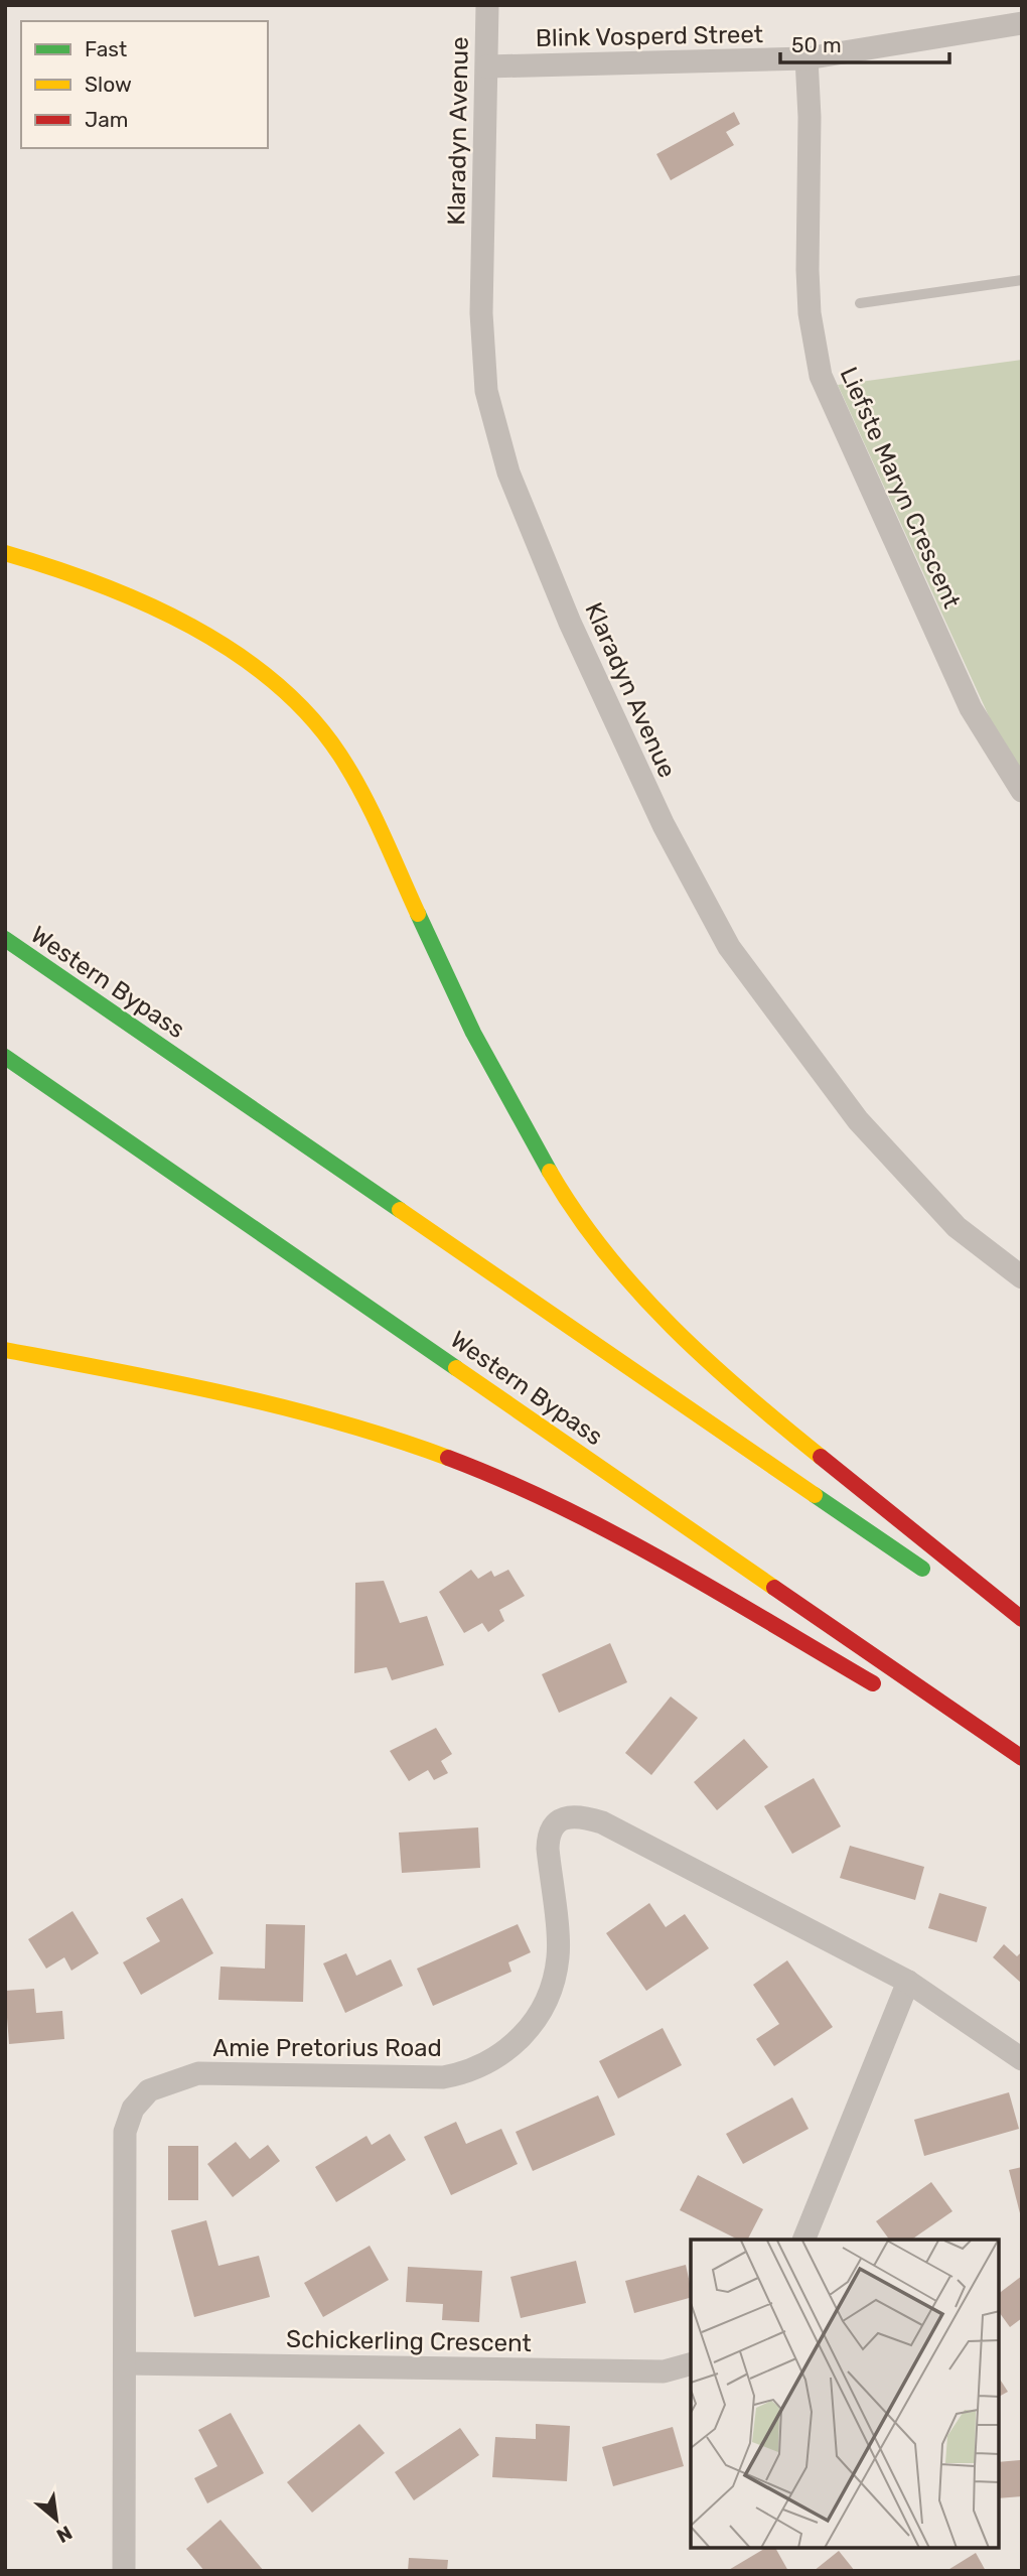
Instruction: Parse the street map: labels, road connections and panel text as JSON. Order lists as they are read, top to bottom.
{
  "streets": {
    "highway": ["Western Bypass"],
    "street": [
      "Blink Vosperd Street",
      "Klaradyn Avenue",
      "Liefste Maryn Crescent",
      "Amie Pretorius Road",
      "Schickerling Crescent"
    ]
  },
  "crossings": [
    ["Blink Vosperd Street", "Klaradyn Avenue"],
    ["Blink Vosperd Street", "Liefste Maryn Crescent"],
    ["Amie Pretorius Road", "Schickerling Crescent"]
  ],
  "legend": ["Fast", "Slow", "Jam"],
  "scale_bar": "50 m",
  "north": "bottom right"
}
